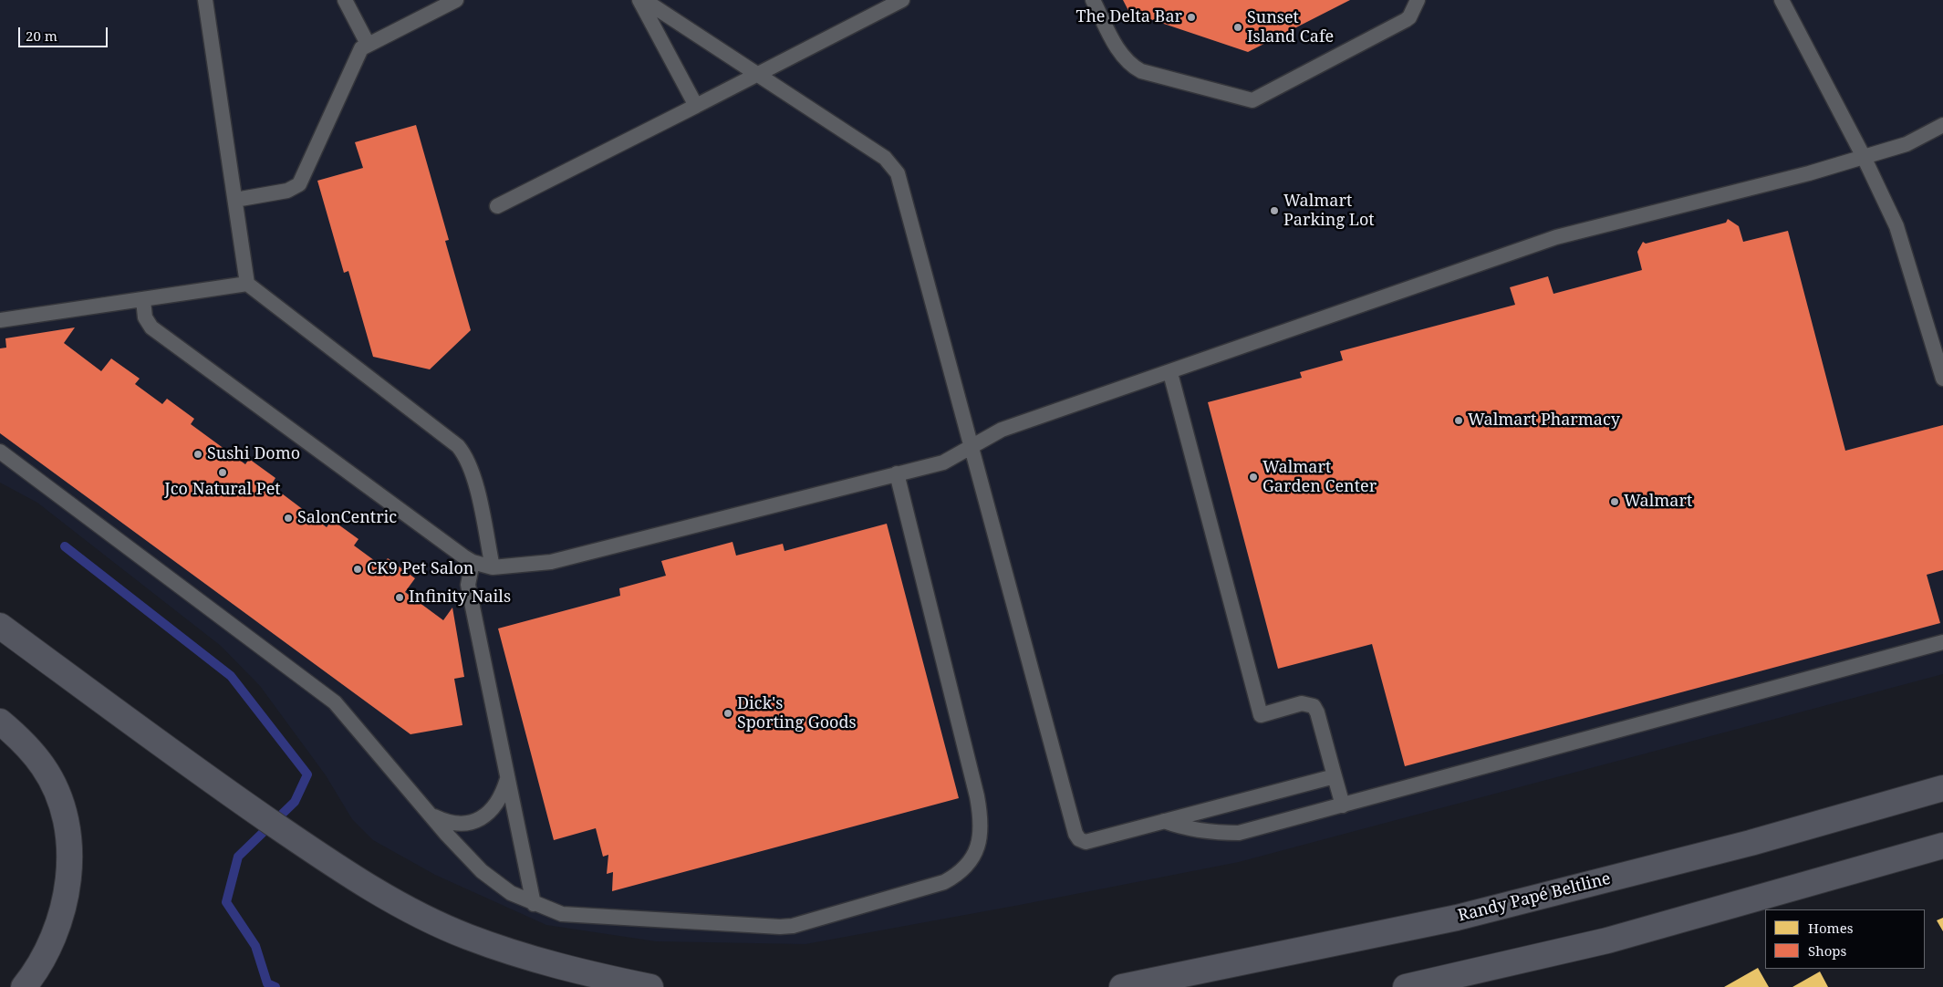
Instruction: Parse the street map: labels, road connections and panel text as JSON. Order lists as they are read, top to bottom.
{
  "streets": {
    "highway": ["Randy Papé Beltline"]
  },
  "places": [
    "The Delta Bar",
    "Sunset Island Cafe",
    "Walmart Parking Lot",
    "Walmart Pharmacy",
    "Sushi Domo",
    "Jco Natural Pet",
    "Walmart Garden Center",
    "Walmart",
    "SalonCentric",
    "CK9 Pet Salon",
    "Infinity Nails",
    "Dick's Sporting Goods"
  ],
  "legend": ["Homes", "Shops"],
  "scale_bar": "20 m"
}
